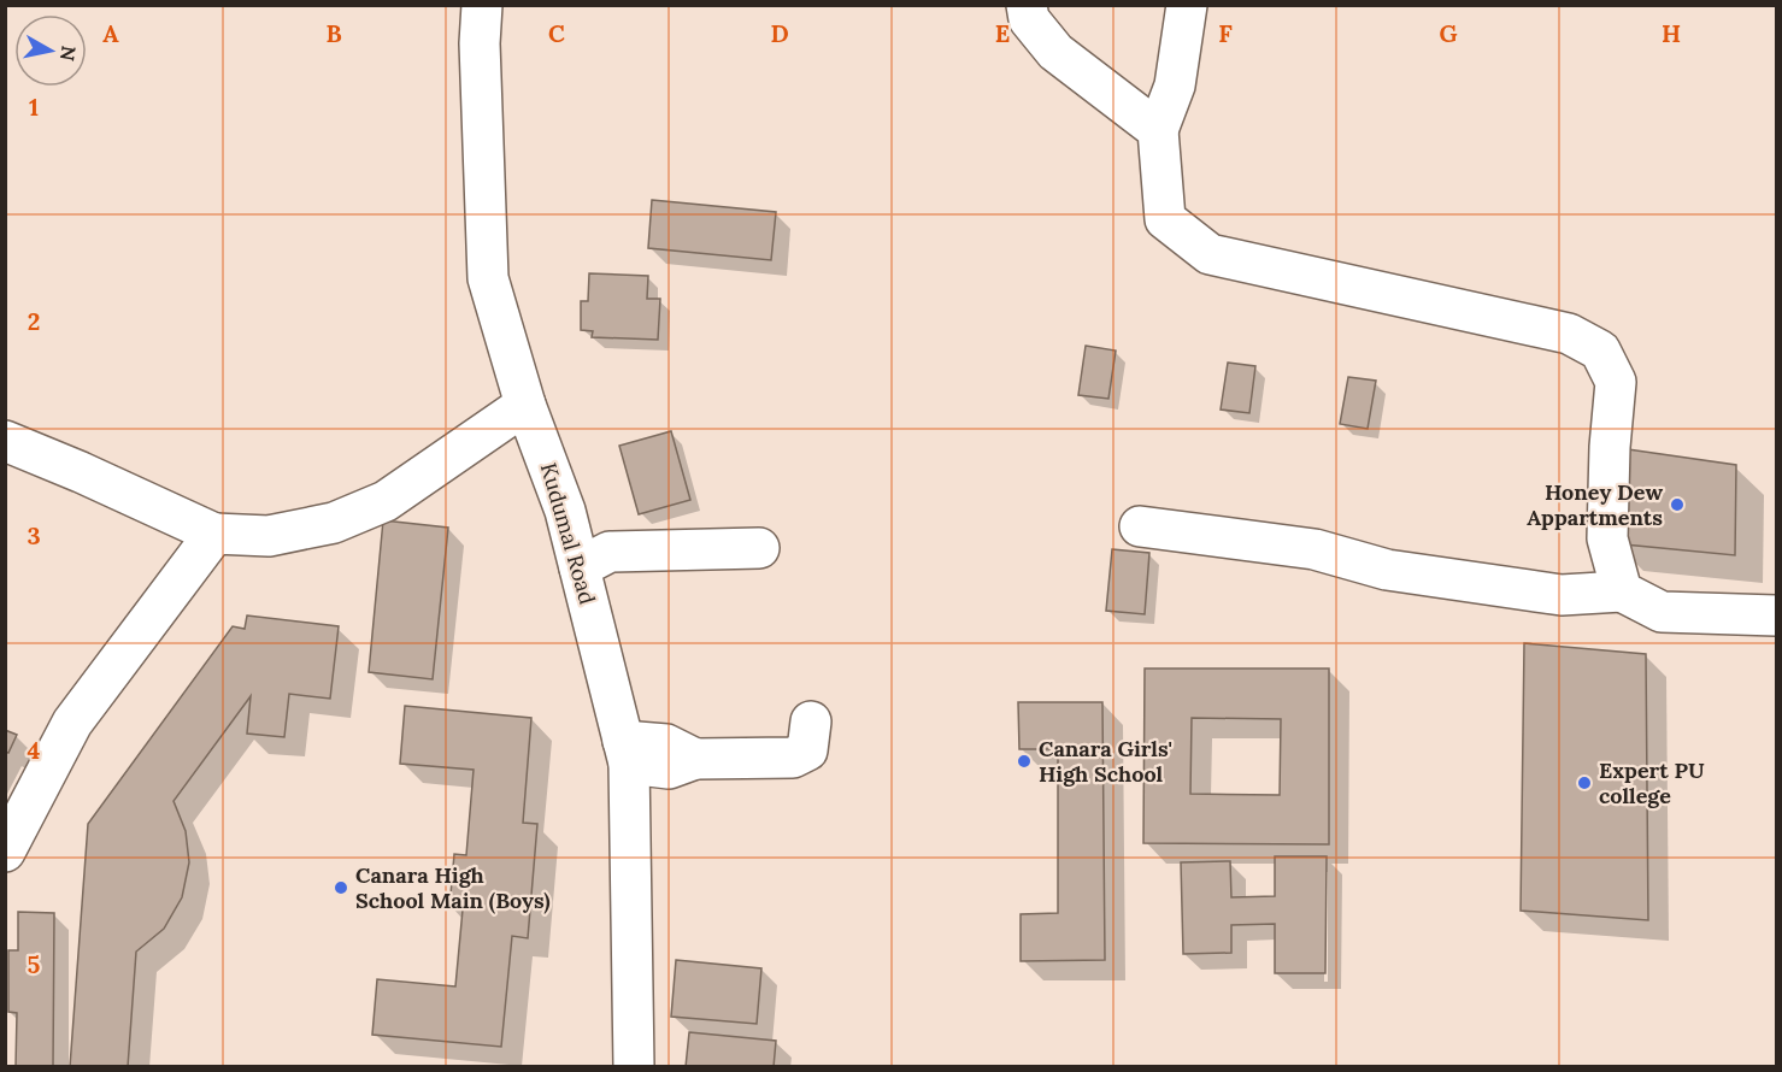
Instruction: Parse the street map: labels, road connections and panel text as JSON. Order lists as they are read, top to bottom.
{
  "streets": {
    "street": ["Kudumal Road"]
  },
  "places": [
    "Honey Dew Appartments",
    "Canara Girls' High School",
    "Expert PU college",
    "Canara High School Main (Boys)"
  ],
  "north": "right",
  "grid": {
    "columns": [
      "A",
      "B",
      "C",
      "D",
      "E",
      "F",
      "G",
      "H"
    ],
    "rows": [
      "1",
      "2",
      "3",
      "4",
      "5"
    ]
  }
}
